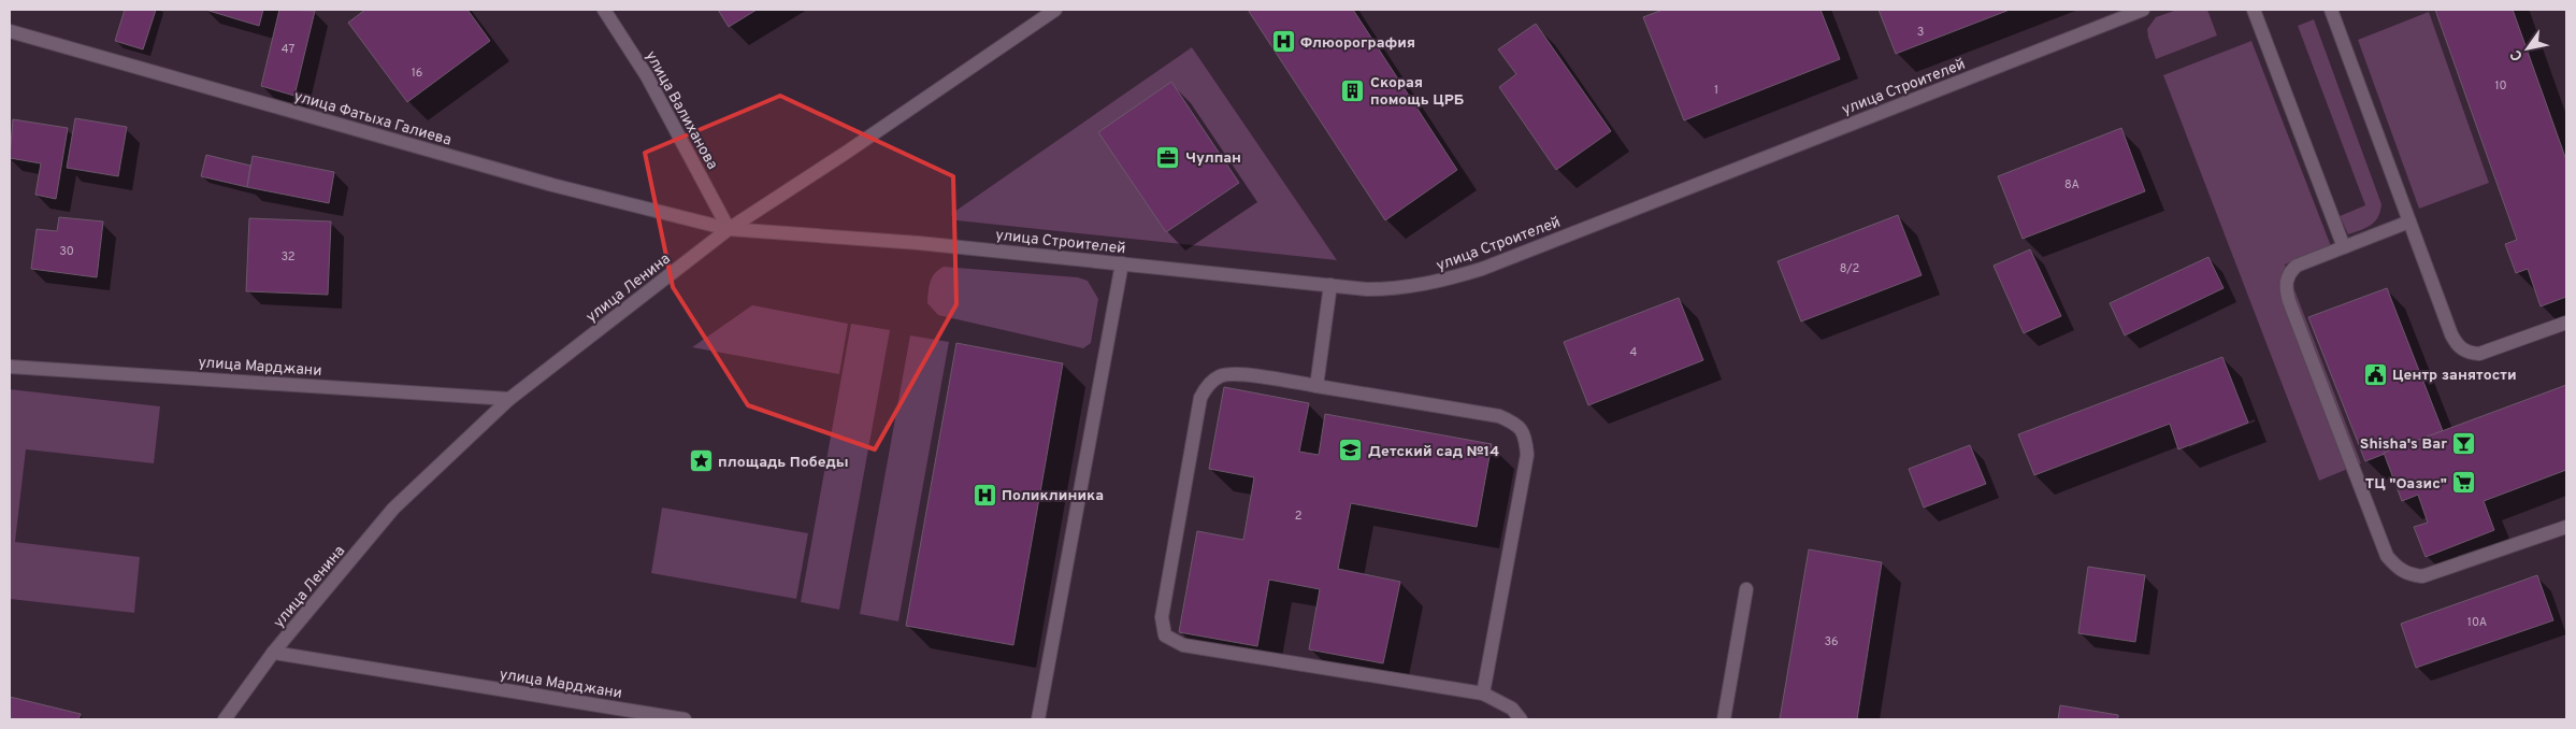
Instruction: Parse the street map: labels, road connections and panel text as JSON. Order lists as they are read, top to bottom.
{
  "streets": {
    "street": [
      "улица Строителей",
      "улица Валиханова",
      "улица Фатыха Галиева",
      "улица Ленина",
      "улица Марджани"
    ]
  },
  "crossings": [
    ["улица Строителей", "улица Валиханова"],
    ["улица Строителей", "улица Фатыха Галиева"],
    ["улица Строителей", "улица Ленина"],
    ["улица Валиханова", "улица Фатыха Галиева"],
    ["улица Валиханова", "улица Ленина"],
    ["улица Фатыха Галиева", "улица Ленина"],
    ["улица Ленина", "улица Марджани"]
  ],
  "places": {
    "hospital": ["Флюорография", "Поликлиника"],
    "building": ["Скорая помощь ЦРБ"],
    "office": ["Чулпан"],
    "public building": ["Центр занятости"],
    "bar": ["Shisha's Bar"],
    "school or university": ["Детский сад №14"],
    "place": ["площадь Победы"],
    "supermarket": ["ТЦ \"Оазис\""]
  },
  "house_numbers": [
    "3",
    "47",
    "16",
    "10",
    "1",
    "8А",
    "30",
    "32",
    "8/2",
    "4",
    "2",
    "10А",
    "36"
  ],
  "north": "bottom left"
}
